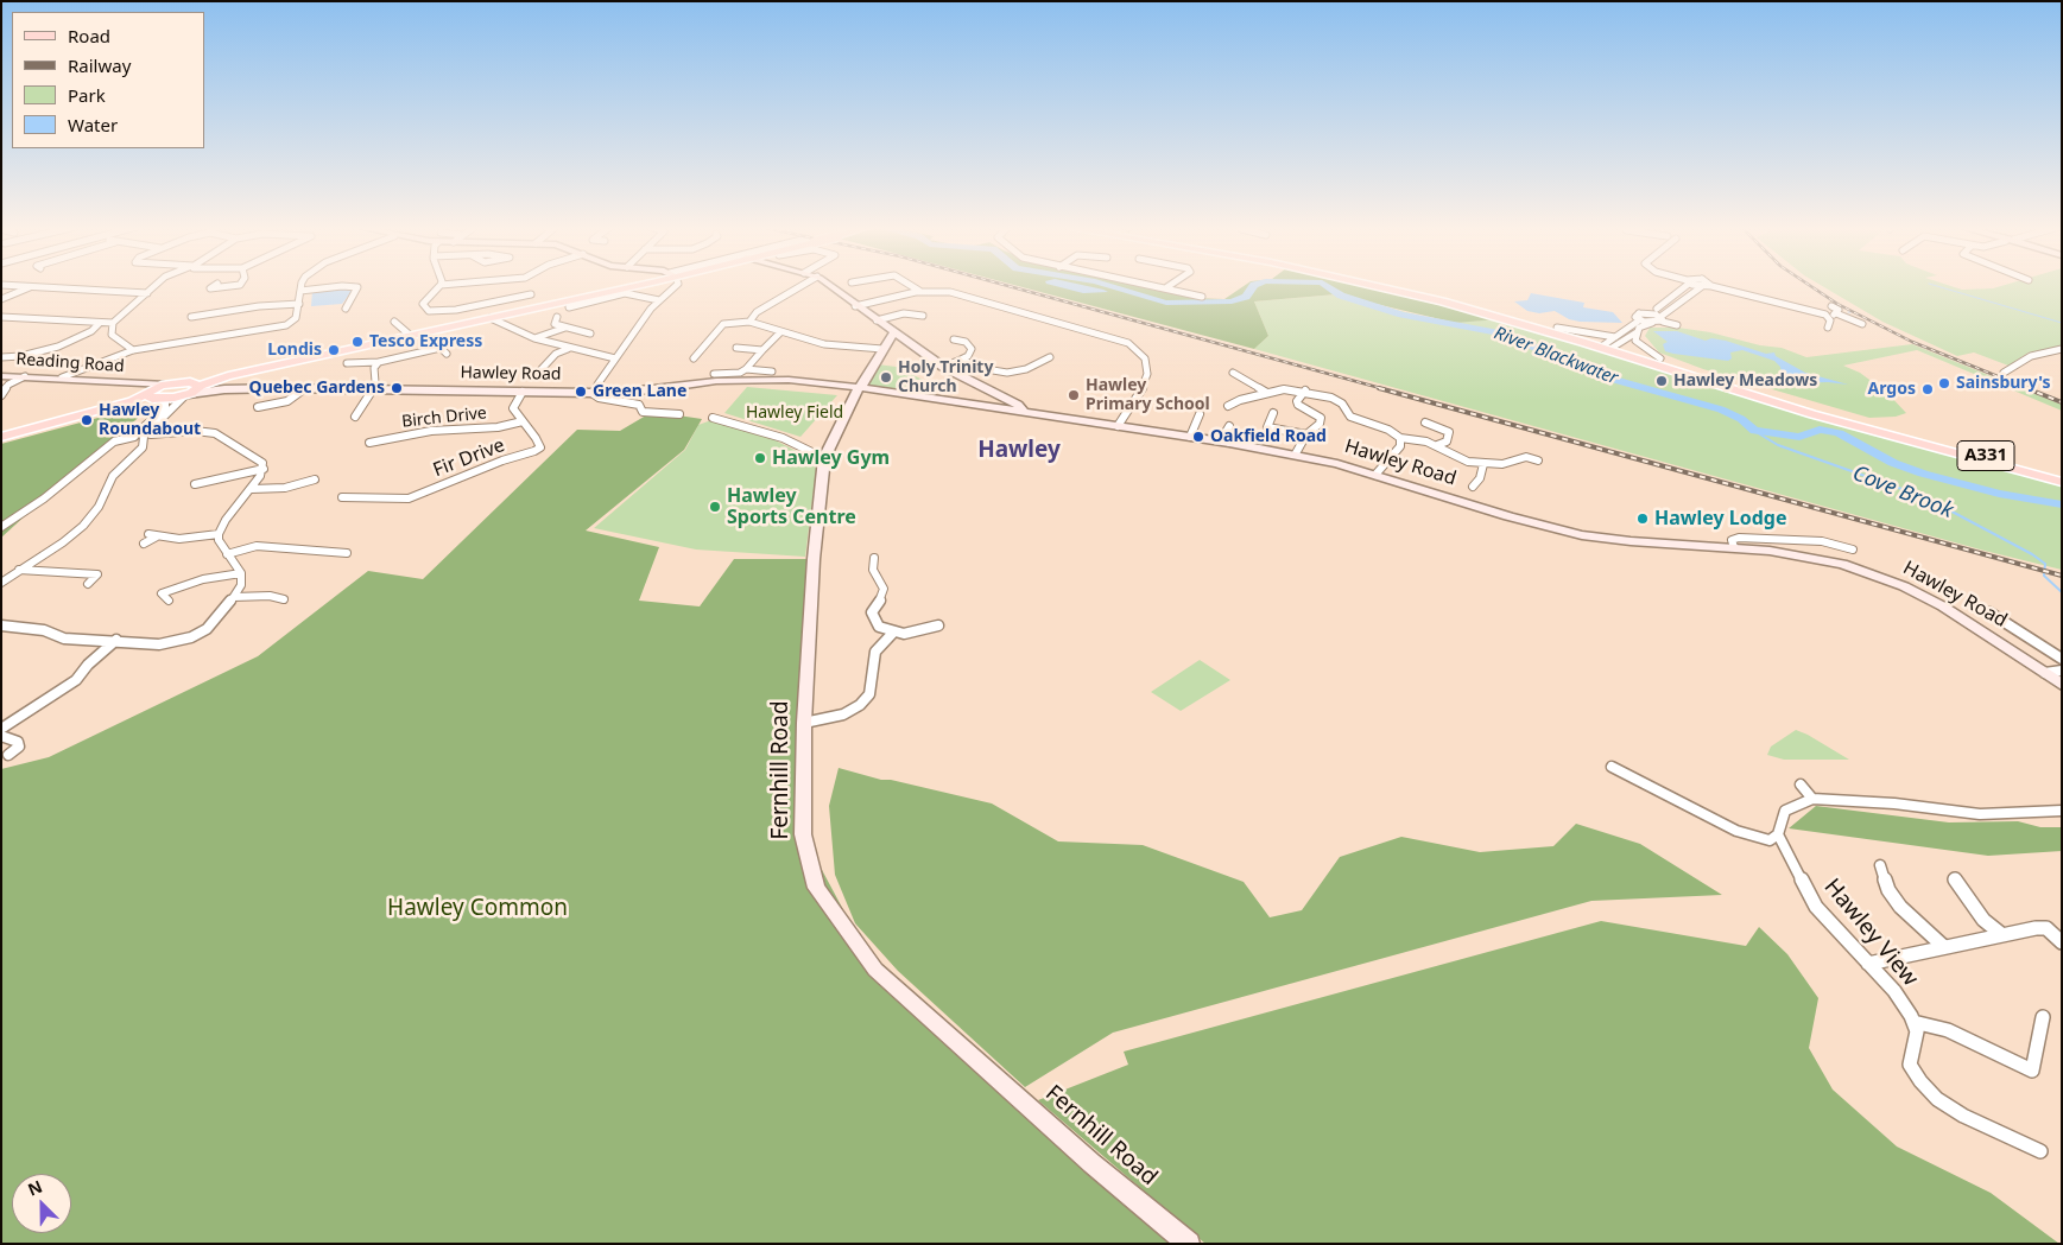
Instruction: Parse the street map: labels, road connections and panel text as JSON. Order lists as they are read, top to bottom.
{
  "streets": {
    "main road": ["A331"],
    "street": [
      "Reading Road",
      "Hawley Road",
      "Birch Drive",
      "Fir Drive",
      "Fernhill Road",
      "Hawley View"
    ]
  },
  "crossings": [
    ["Hawley Road", "Fir Drive"],
    ["Hawley Road", "Fernhill Road"],
    ["Birch Drive", "Fir Drive"]
  ],
  "districts": ["Hawley"],
  "water": ["River Blackwater", "Cove Brook"],
  "parks": ["Hawley Field", "Hawley Common"],
  "places": [
    "Tesco Express",
    "Londis",
    "Holy Trinity Church",
    "Hawley Meadows",
    "Sainsbury's",
    "Quebec Gardens",
    "Argos",
    "Green Lane",
    "Hawley Primary School",
    "Hawley Roundabout",
    "Oakfield Road",
    "Hawley Gym",
    "Hawley Sports Centre",
    "Hawley Lodge"
  ],
  "legend": [
    "Road",
    "Railway",
    "Park",
    "Water"
  ],
  "north": "top left"
}
